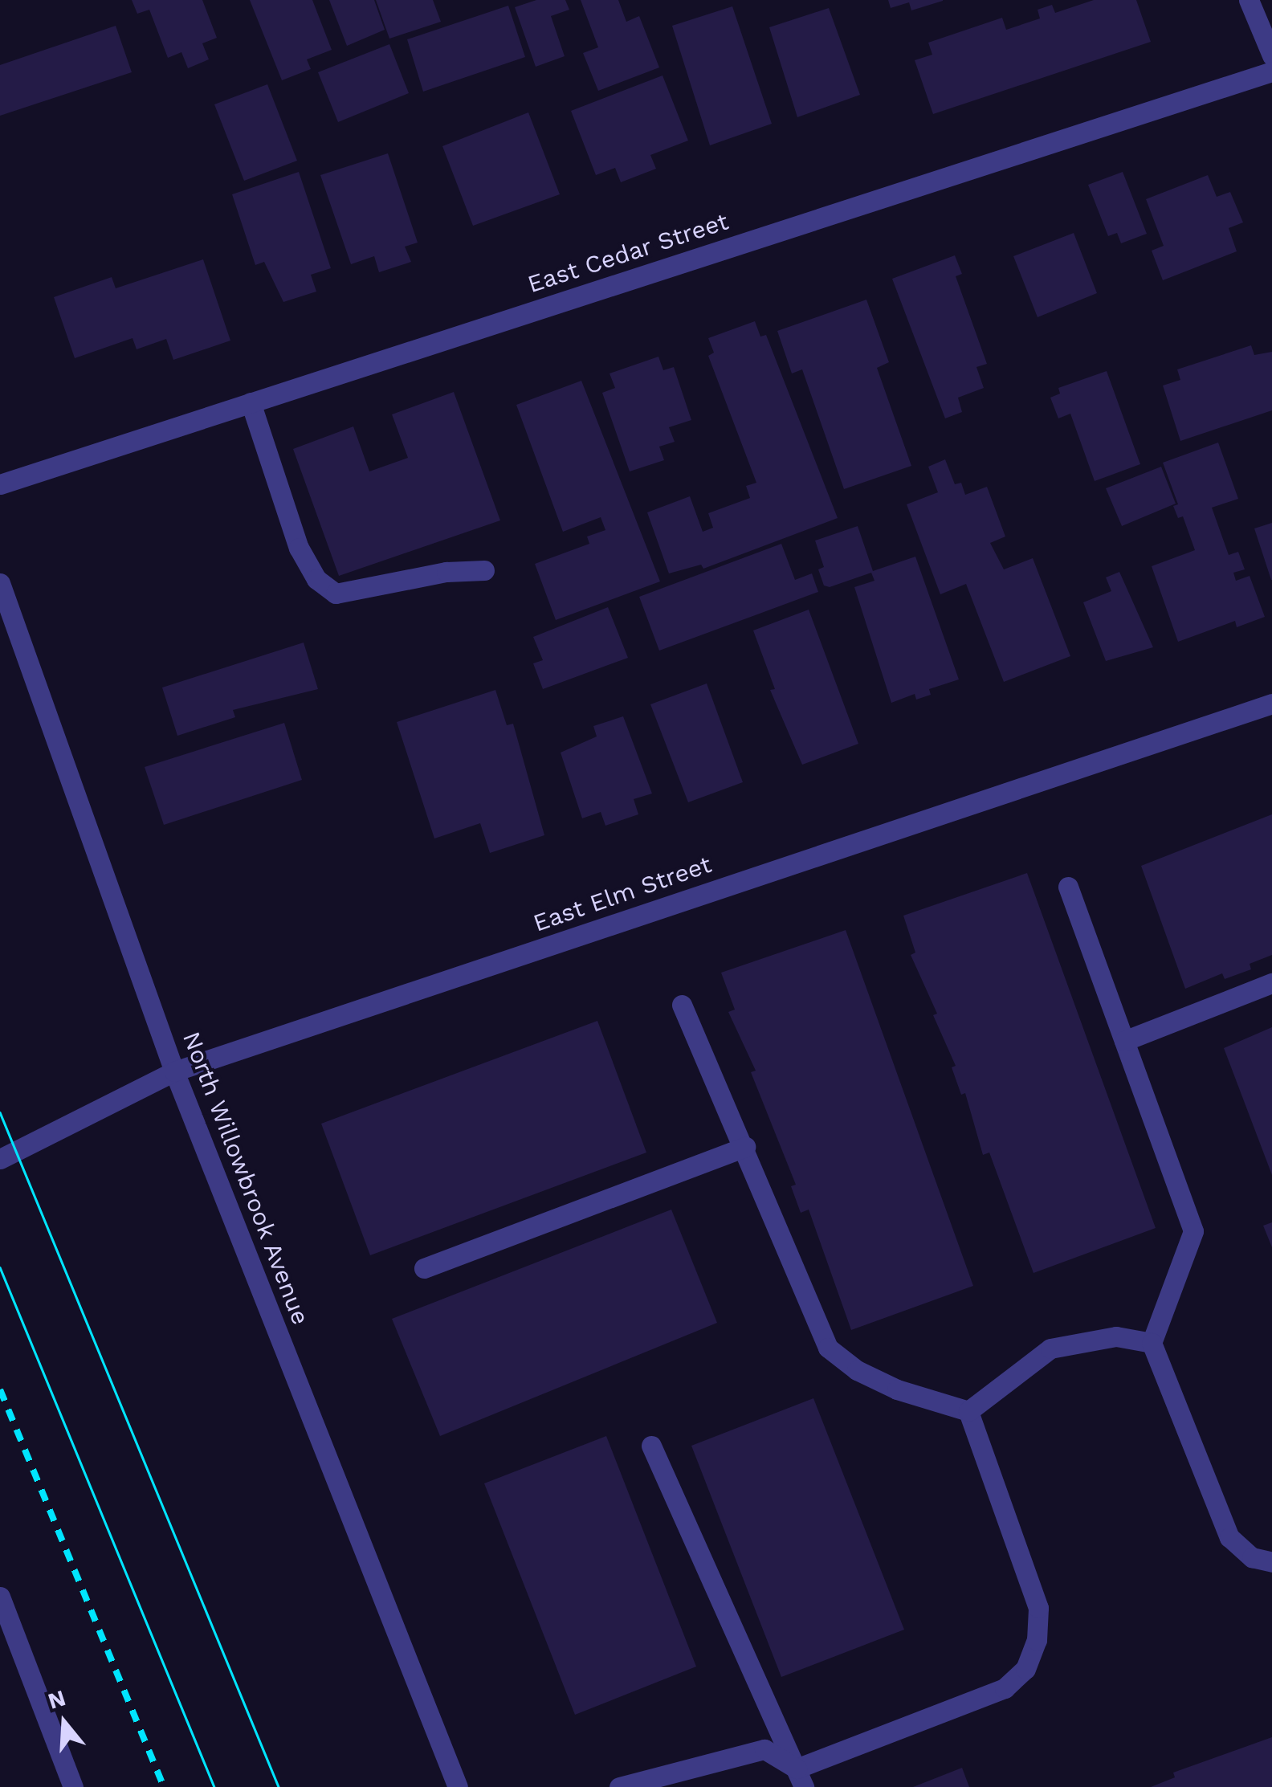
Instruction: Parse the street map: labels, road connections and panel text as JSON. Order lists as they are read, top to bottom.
{
  "streets": {
    "street": ["East Cedar Street", "East Elm Street", "North Willowbrook Avenue"]
  },
  "crossings": [
    ["East Elm Street", "North Willowbrook Avenue"]
  ],
  "north": "top"
}
